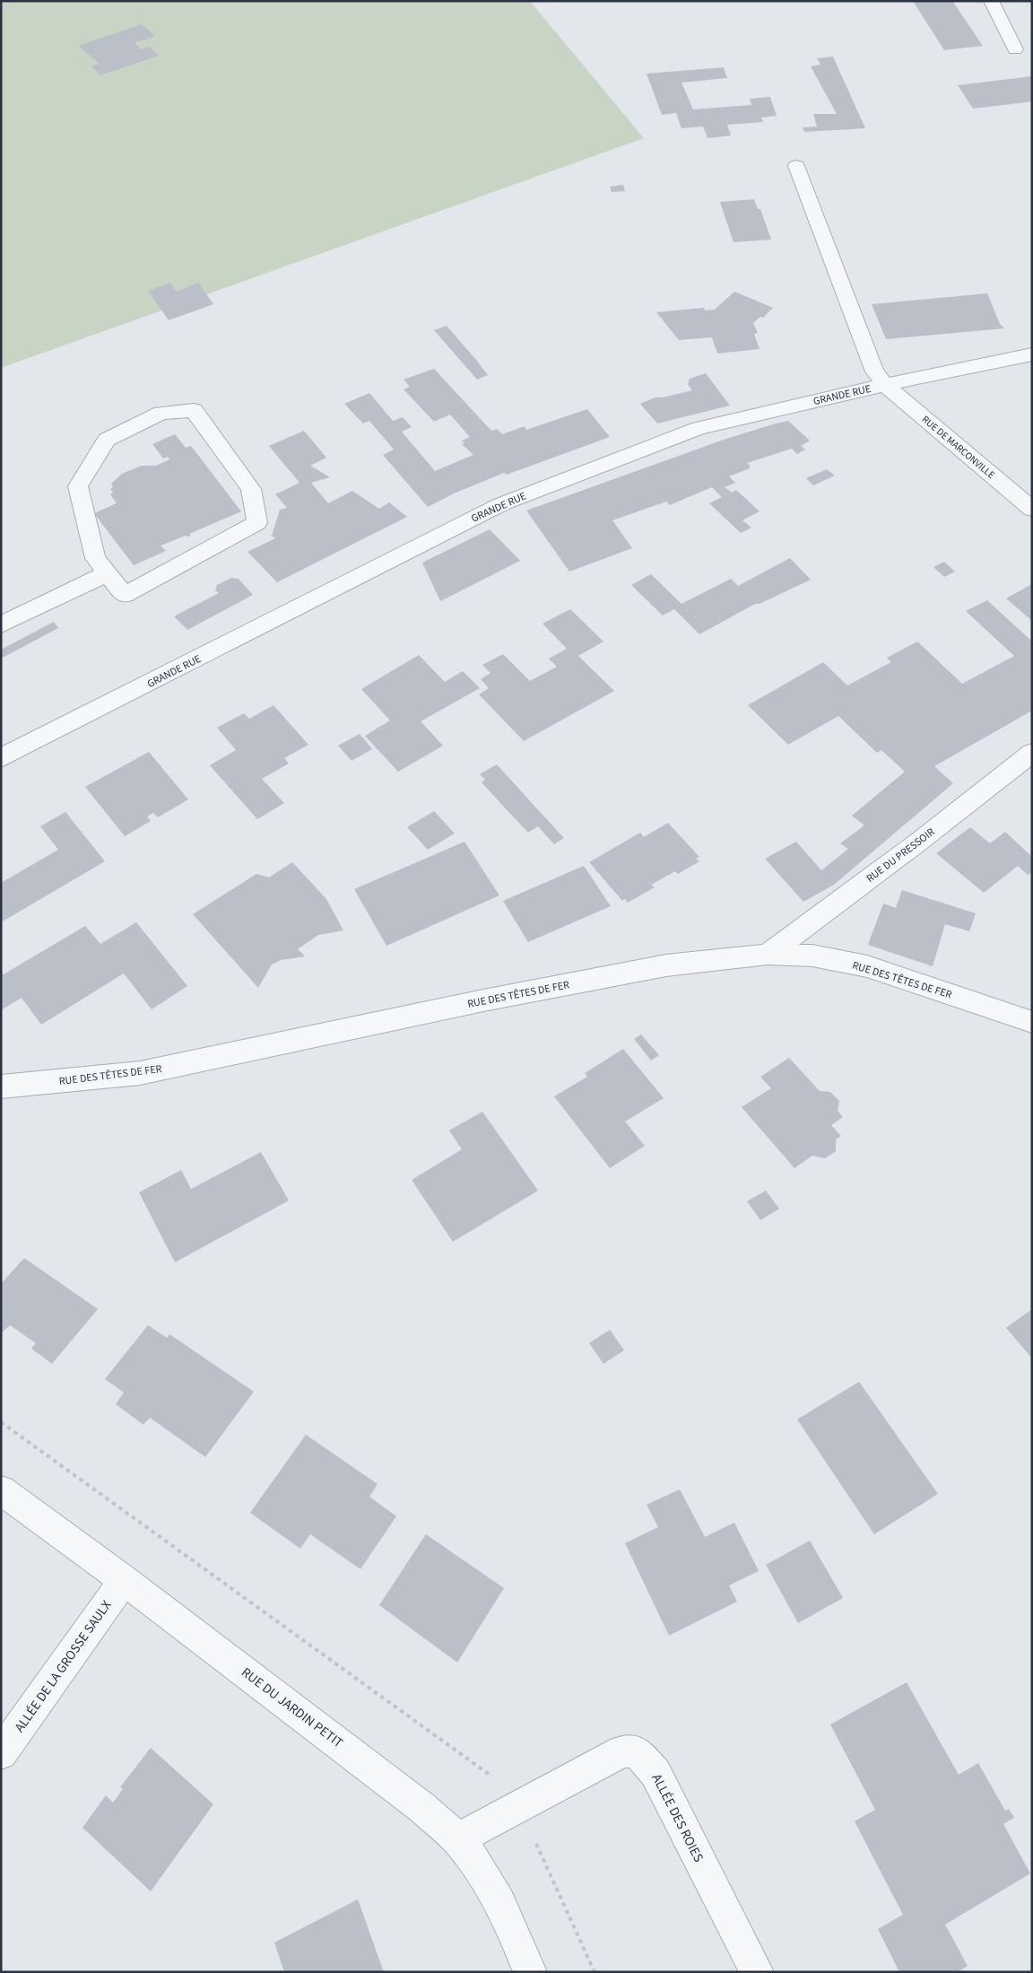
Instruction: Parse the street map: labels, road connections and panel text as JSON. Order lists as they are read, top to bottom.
{
  "streets": {
    "street": [
      "GRANDE RUE",
      "RUE DE MARCONVILLE",
      "RUE DU PRESSOIR",
      "RUE DES TÊTES DE FER",
      "ALLÉE DE LA GROSSE SAULX",
      "RUE DU JARDIN PETIT",
      "ALLÉE DES ROIES"
    ]
  },
  "crossings": [
    ["GRANDE RUE", "RUE DE MARCONVILLE"],
    ["RUE DU PRESSOIR", "RUE DES TÊTES DE FER"],
    ["ALLÉE DE LA GROSSE SAULX", "RUE DU JARDIN PETIT"],
    ["RUE DU JARDIN PETIT", "ALLÉE DES ROIES"]
  ]
}
